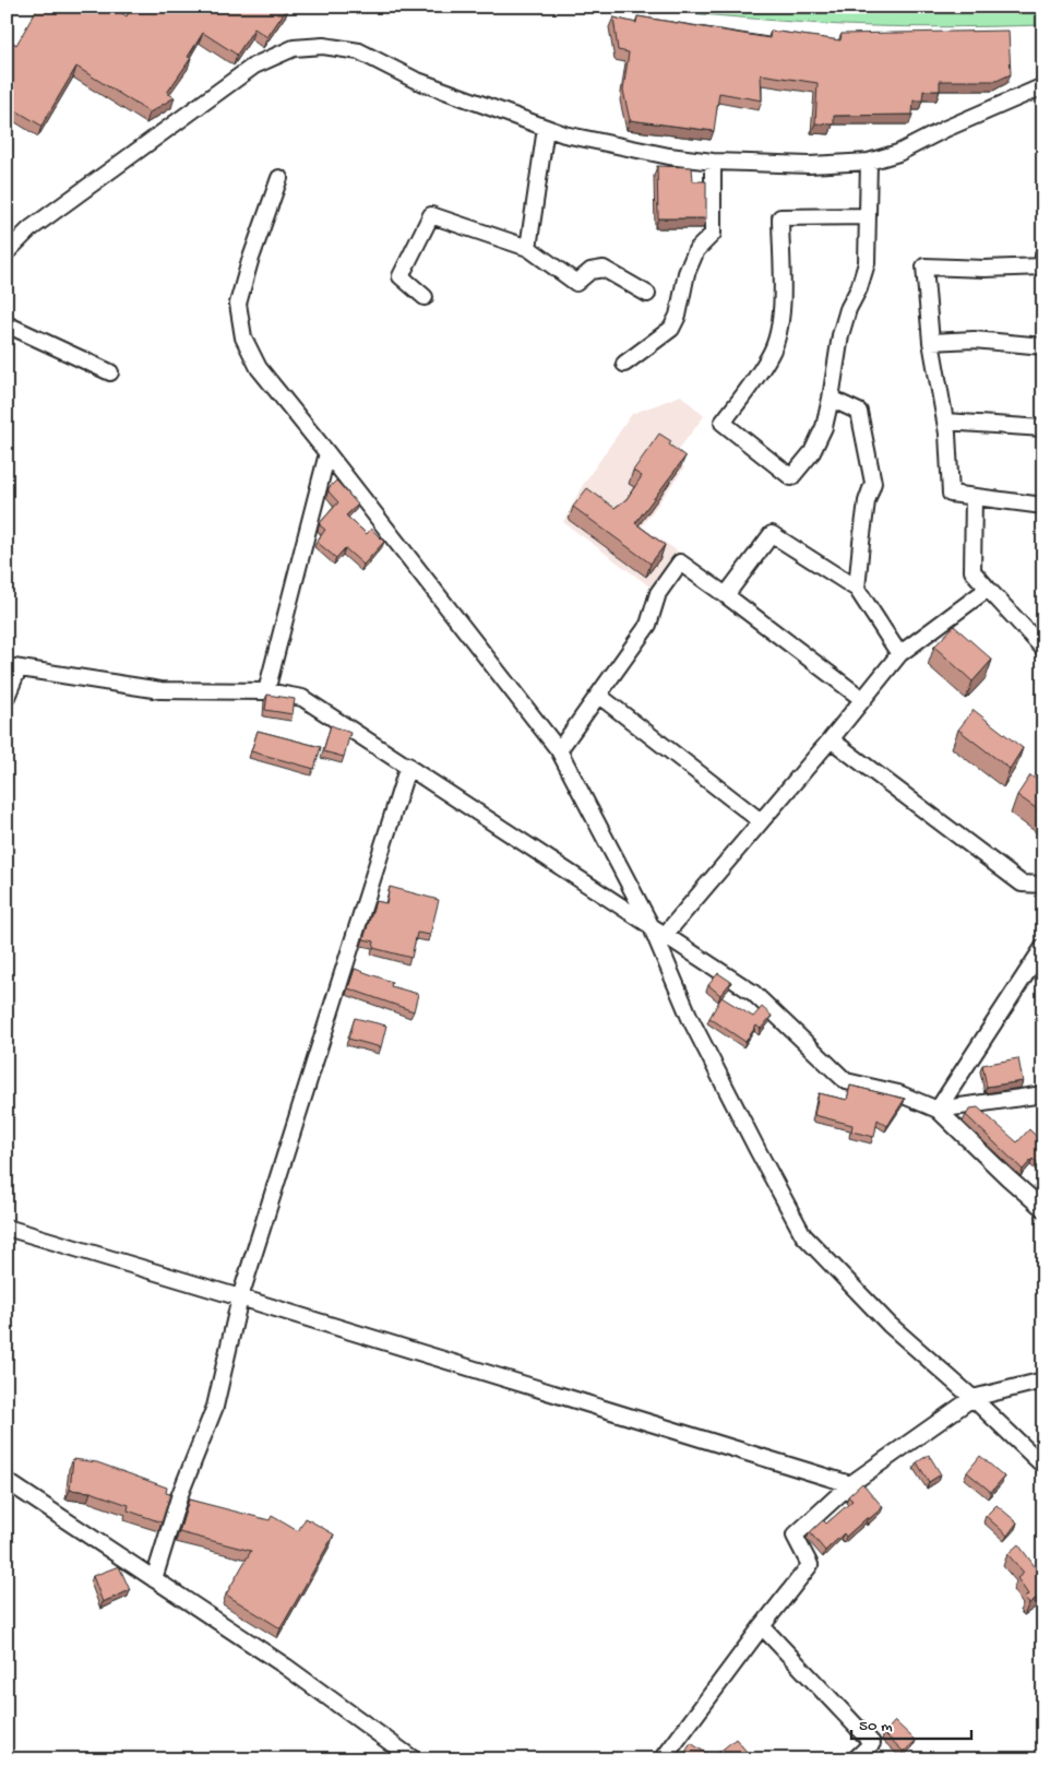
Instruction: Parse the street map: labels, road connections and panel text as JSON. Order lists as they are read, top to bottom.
{
  "scale_bar": "50 m"
}
